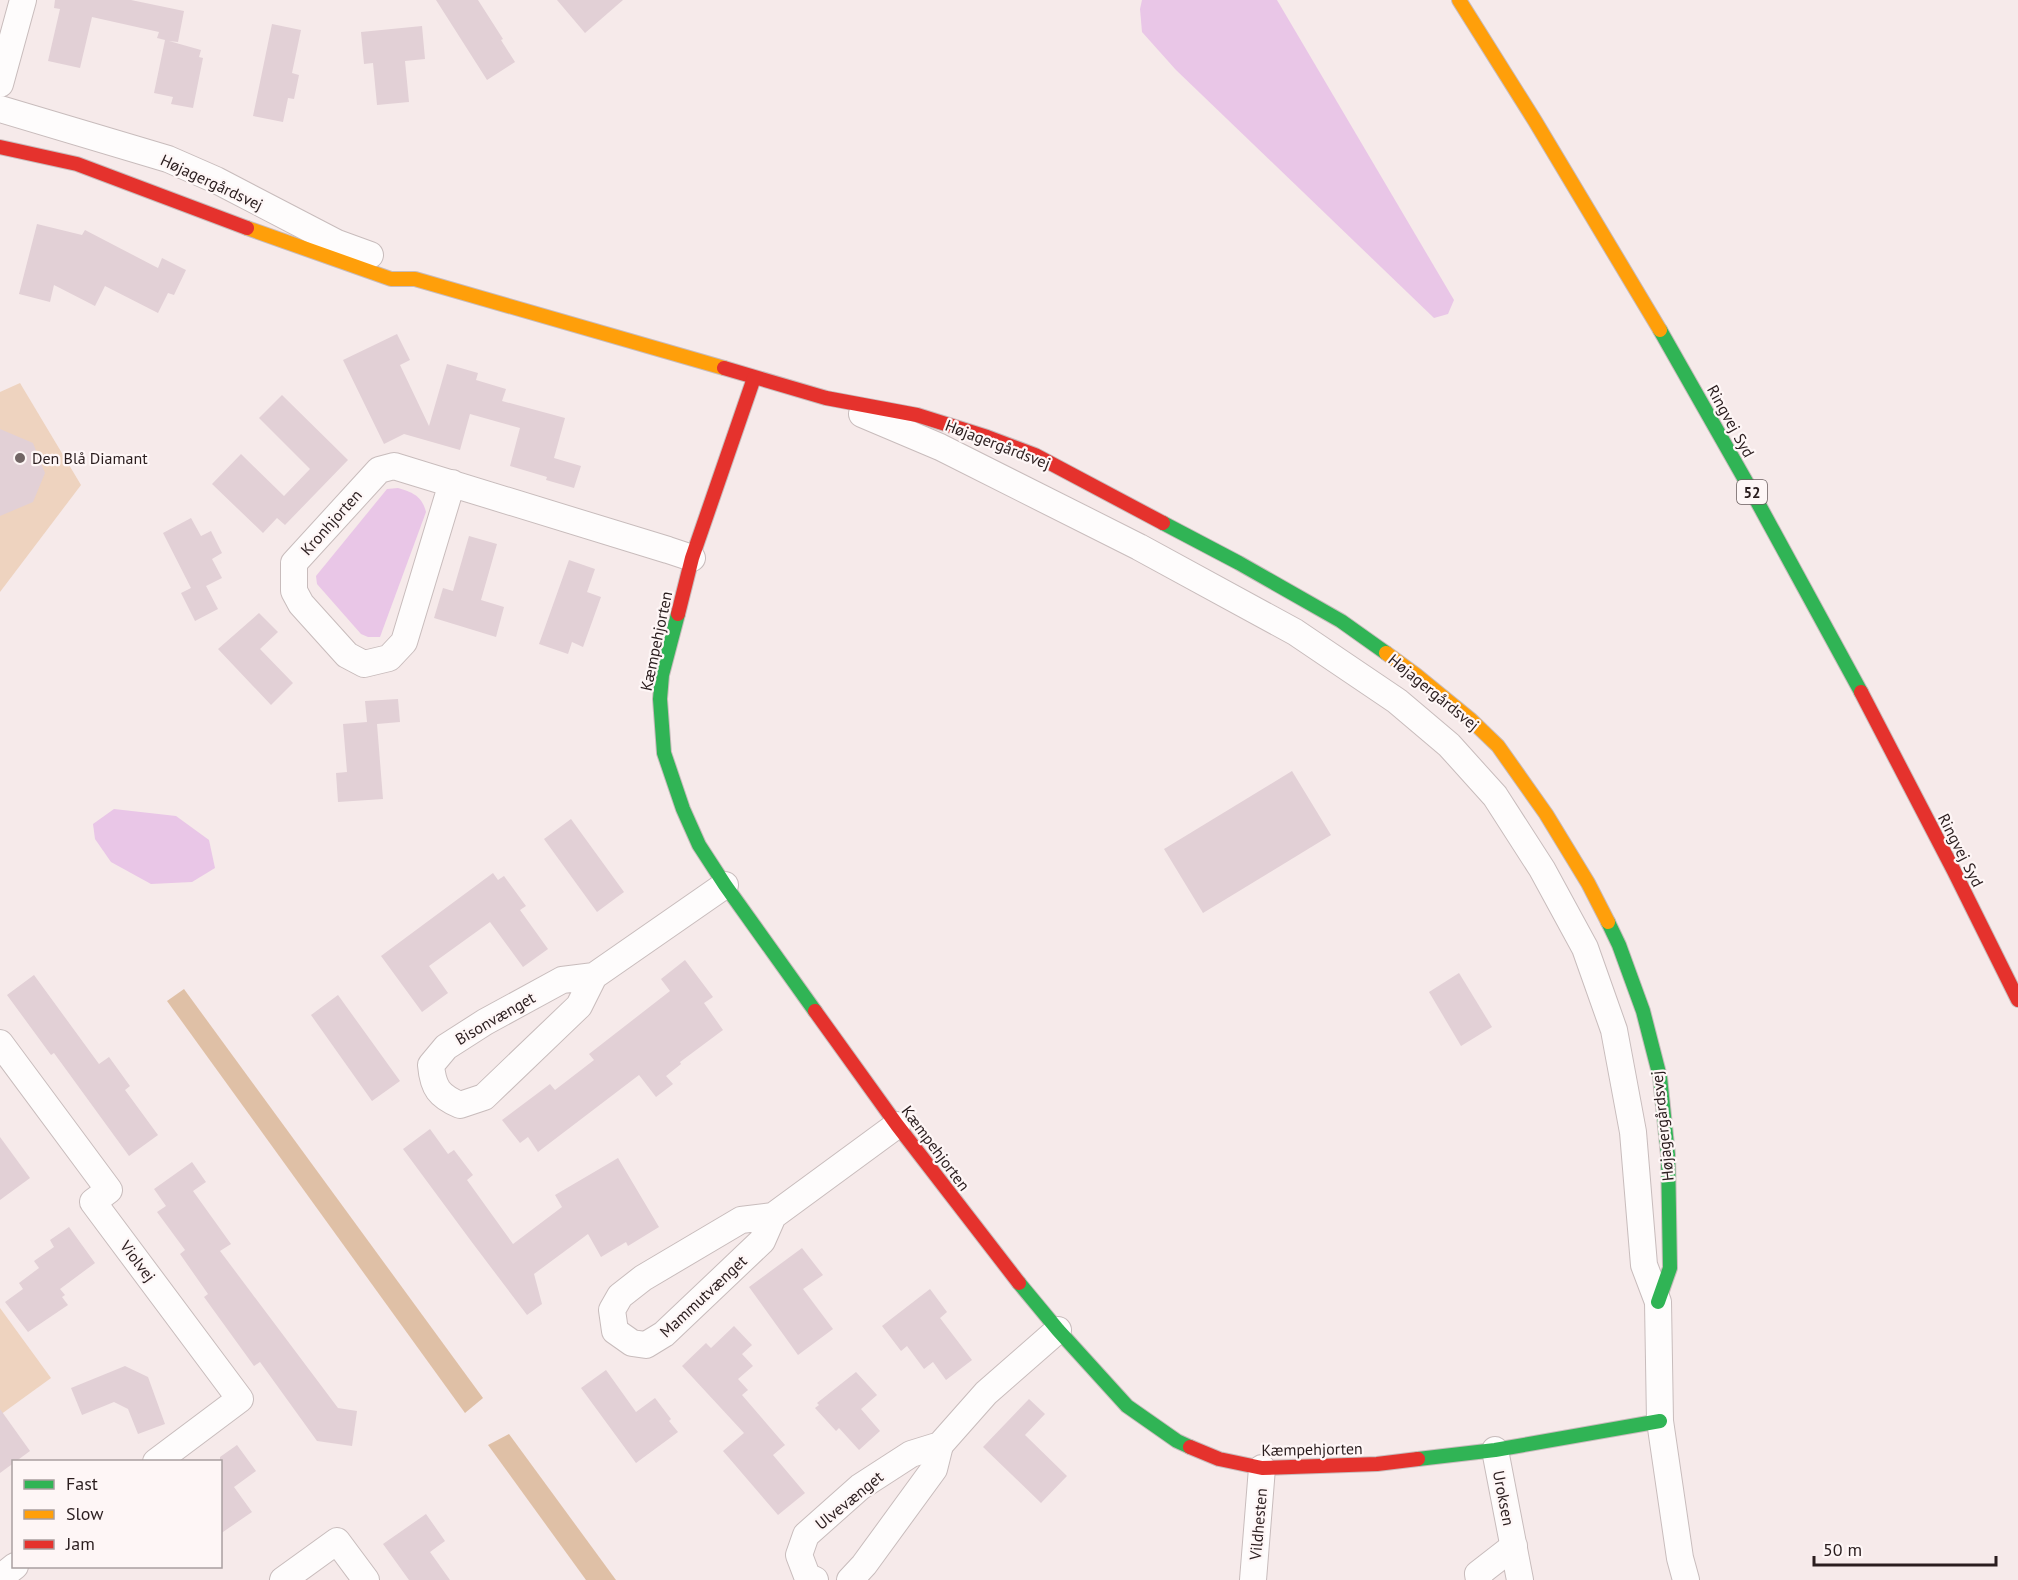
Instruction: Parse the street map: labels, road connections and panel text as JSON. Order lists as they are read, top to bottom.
{
  "streets": {
    "main road": [
      "Højagergårdsvej",
      "Ringvej Syd",
      "52",
      "Kæmpehjorten"
    ],
    "street": [
      "Kronhjorten",
      "Bisonvænget",
      "Violvej",
      "Mammutvænget",
      "Uroksen",
      "Ulvevænget",
      "Vildhesten"
    ]
  },
  "crossings": [
    ["Højagergårdsvej", "Kæmpehjorten"],
    ["Kronhjorten", "Kæmpehjorten"],
    ["Kæmpehjorten", "Bisonvænget"],
    ["Kæmpehjorten", "Mammutvænget"],
    ["Kæmpehjorten", "Uroksen"],
    ["Kæmpehjorten", "Vildhesten"]
  ],
  "places": ["Den Blå Diamant"],
  "legend": ["Fast", "Slow", "Jam"],
  "scale_bar": "50 m"
}
